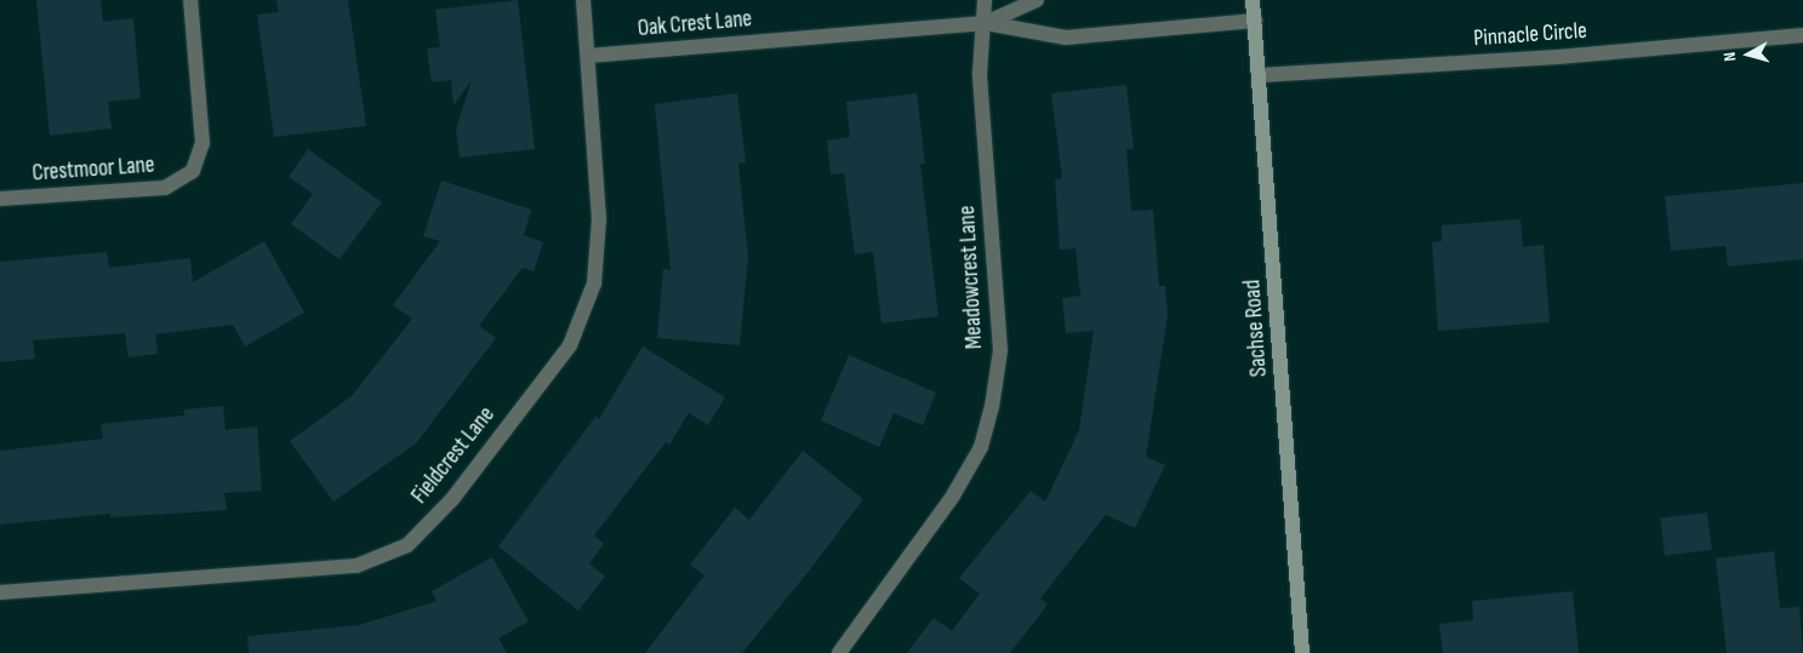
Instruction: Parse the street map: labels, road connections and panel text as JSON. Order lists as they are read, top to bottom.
{
  "streets": {
    "main road": ["Sachse Road"],
    "street": [
      "Oak Crest Lane",
      "Pinnacle Circle",
      "Crestmoor Lane",
      "Meadowcrest Lane",
      "Fieldcrest Lane"
    ]
  },
  "crossings": [
    ["Oak Crest Lane", "Meadowcrest Lane"],
    ["Oak Crest Lane", "Sachse Road"],
    ["Oak Crest Lane", "Fieldcrest Lane"],
    ["Pinnacle Circle", "Sachse Road"]
  ],
  "north": "left"
}
